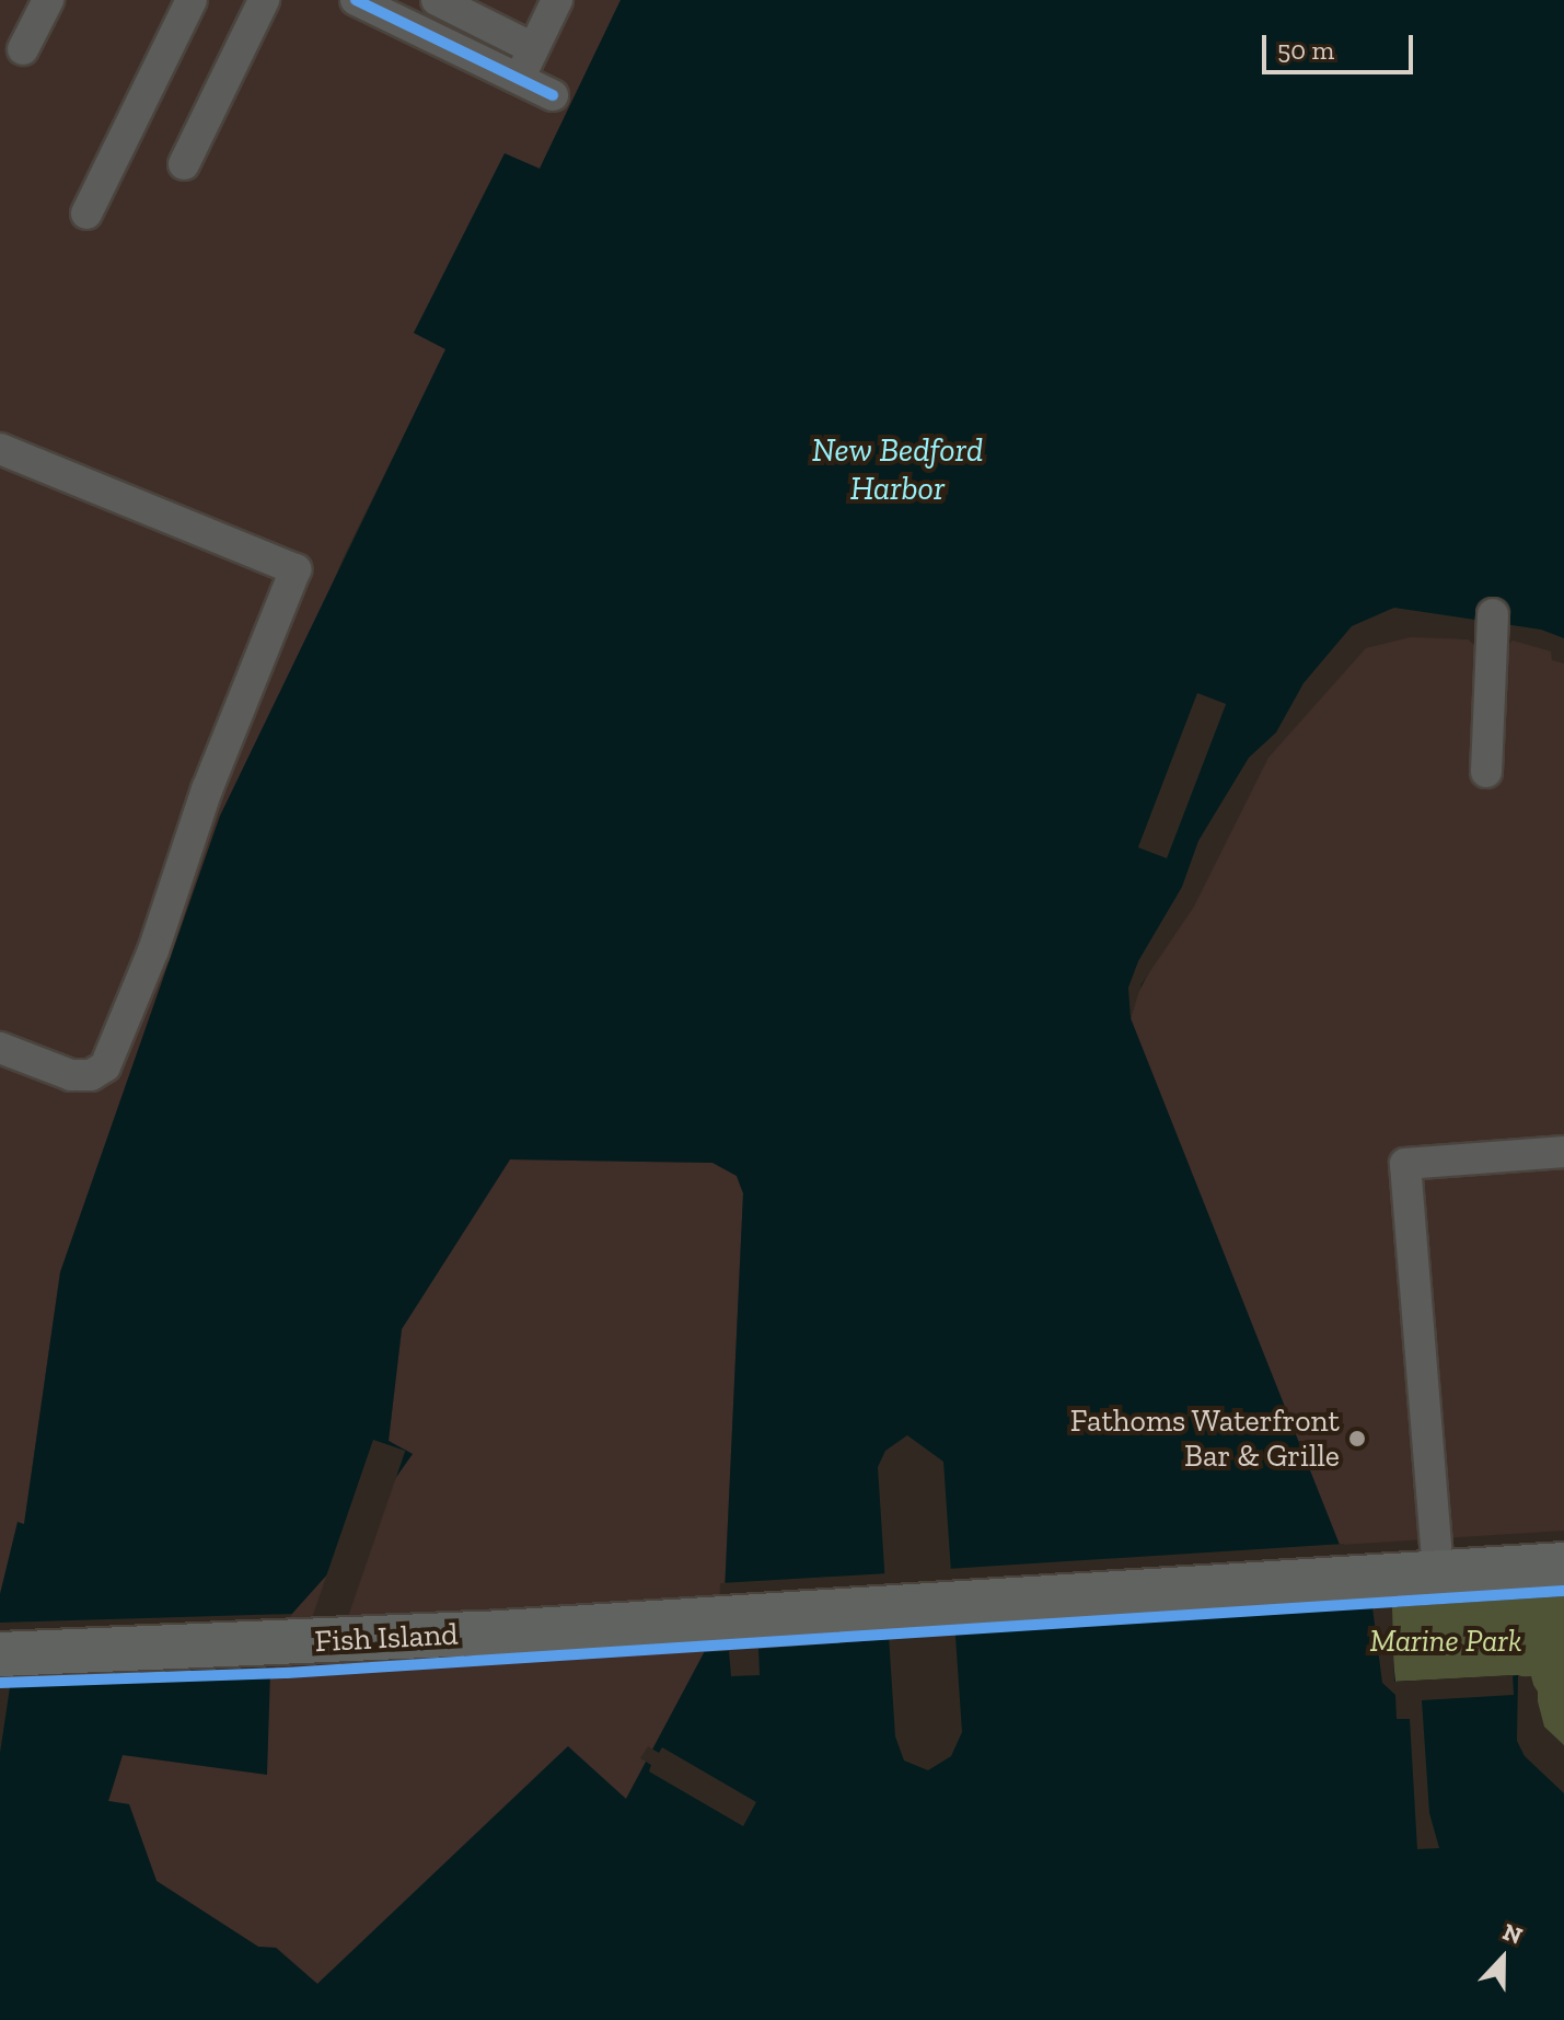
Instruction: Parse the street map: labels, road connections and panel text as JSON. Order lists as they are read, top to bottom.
{
  "streets": {
    "highway": ["Fish Island"]
  },
  "water": ["New Bedford Harbor"],
  "parks": ["Marine Park"],
  "places": ["Fathoms Waterfront Bar & Grille"],
  "scale_bar": "50 m",
  "north": "top"
}
